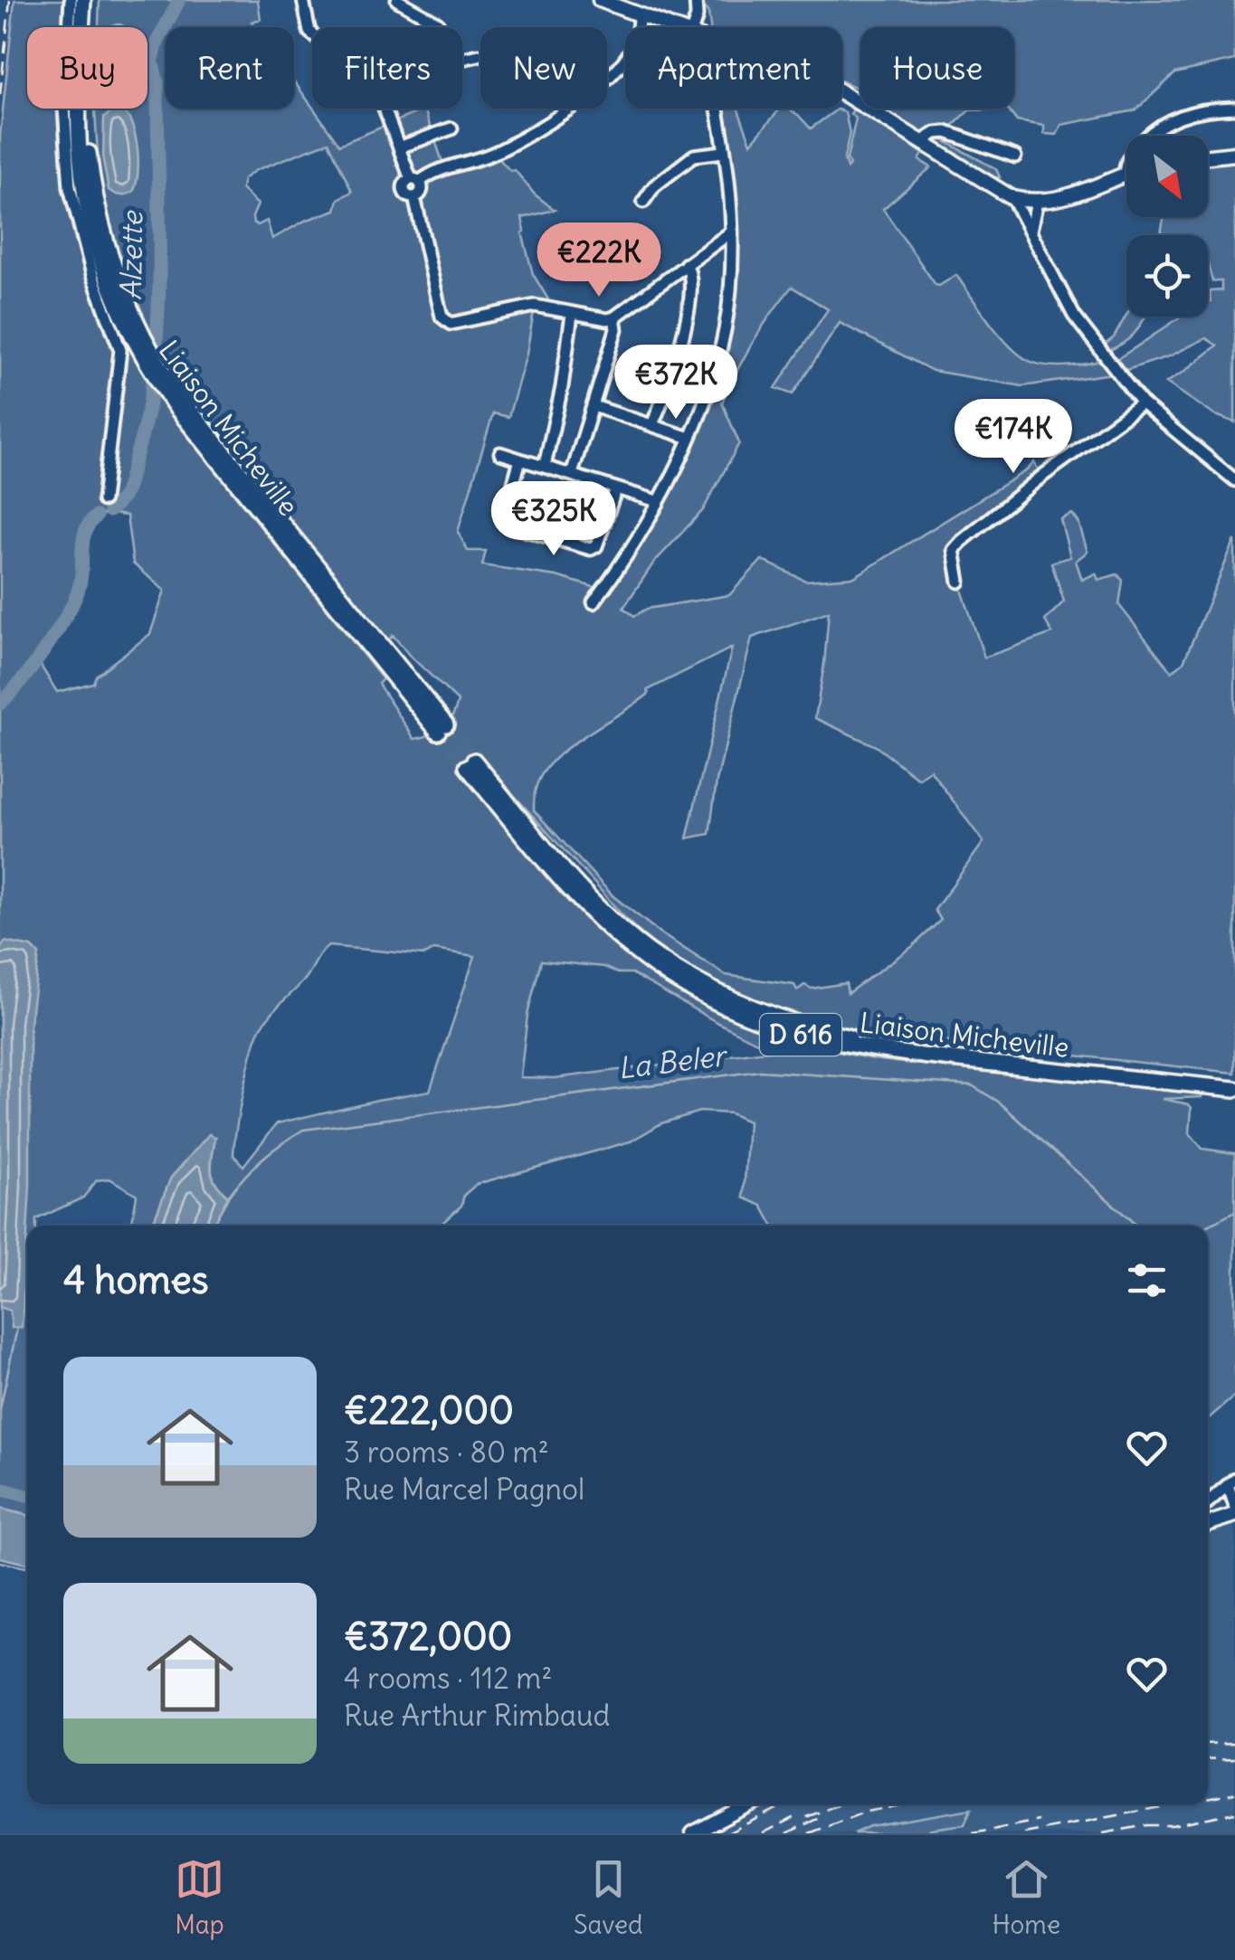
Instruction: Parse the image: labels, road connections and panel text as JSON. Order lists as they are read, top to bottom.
{
  "streets": {
    "highway": ["Liaison Micheville", "D 616"]
  },
  "water": ["Alzette", "La Beler"],
  "north": "bottom right",
  "page": {
    "chip": [
      "Buy",
      "Rent",
      "Filters",
      "New",
      "Apartment",
      "House"
    ],
    "price": [
      "€222K",
      "€372K",
      "€174K",
      "€325K"
    ],
    "heading": "4 homes",
    "list": [
      {
        "name": "€222,000",
        "note": "3 rooms · 80 m² · Rue Marcel Pagnol"
      },
      {
        "name": "€372,000",
        "note": "4 rooms · 112 m² · Rue Arthur Rimbaud"
      }
    ],
    "tabs": ["Map", "Saved", "Home"]
  }
}
